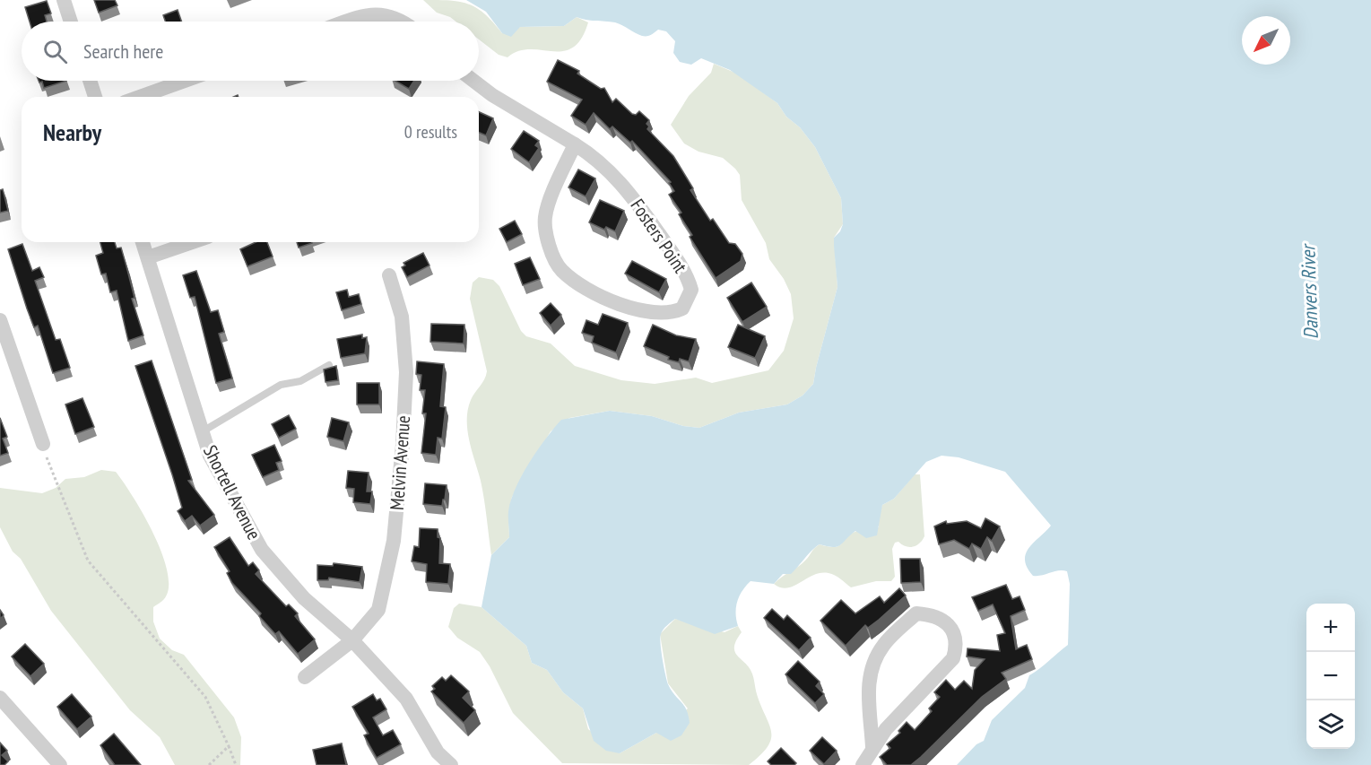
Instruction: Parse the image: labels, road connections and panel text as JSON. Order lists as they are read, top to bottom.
{
  "streets": {
    "street": ["Fosters Point", "Melvin Avenue", "Shortell Avenue"]
  },
  "crossings": [
    ["Melvin Avenue", "Shortell Avenue"]
  ],
  "water": ["Danvers River"],
  "north": "bottom left",
  "page": {
    "search": "Search here",
    "heading": ["Nearby", "0 results"],
    "map_buttons": ["+", "−"]
  }
}
